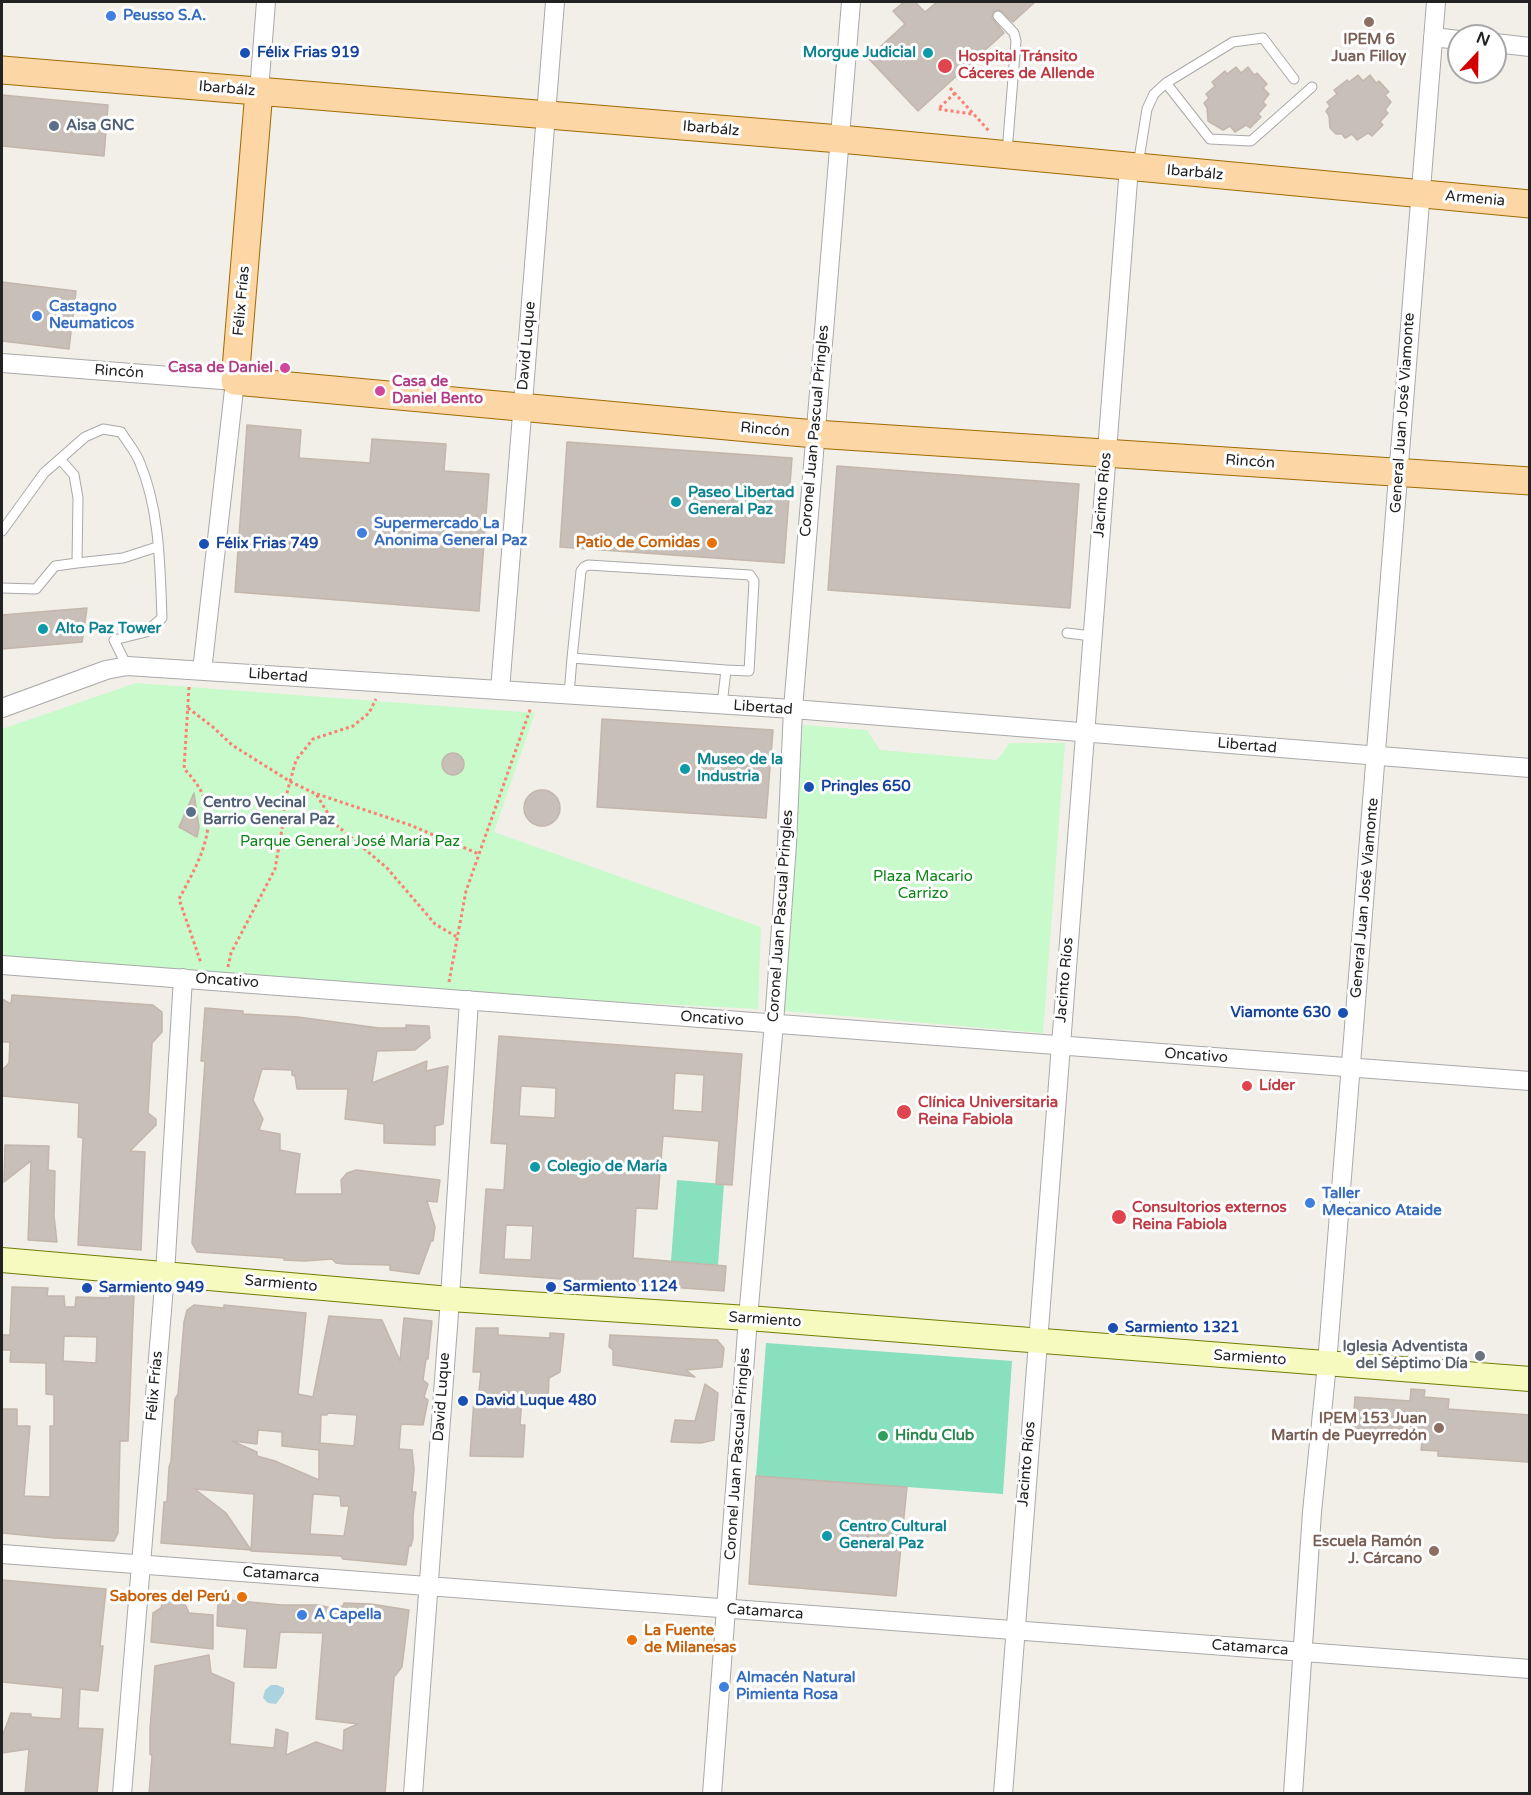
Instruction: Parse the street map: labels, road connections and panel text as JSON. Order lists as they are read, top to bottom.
{
  "streets": {
    "main road": [
      "Ibarbálz",
      "Armenia",
      "Félix Frías",
      "Rincón",
      "Sarmiento"
    ],
    "street": [
      "David Luque",
      "General Juan José Viamonte",
      "Coronel Juan Pascual Pringles",
      "Jacinto Ríos",
      "Libertad",
      "Oncativo",
      "Catamarca"
    ]
  },
  "crossings": [
    ["Ibarbálz", "Armenia"],
    ["Ibarbálz", "Félix Frías"],
    ["Ibarbálz", "David Luque"],
    ["Ibarbálz", "General Juan José Viamonte"],
    ["Ibarbálz", "Coronel Juan Pascual Pringles"],
    ["Ibarbálz", "Jacinto Ríos"],
    ["Armenia", "General Juan José Viamonte"],
    ["Félix Frías", "Rincón"],
    ["Félix Frías", "Libertad"],
    ["Félix Frías", "Oncativo"],
    ["Félix Frías", "Sarmiento"],
    ["Félix Frías", "Catamarca"],
    ["David Luque", "Rincón"],
    ["David Luque", "Libertad"],
    ["David Luque", "Oncativo"],
    ["David Luque", "Sarmiento"],
    ["David Luque", "Catamarca"],
    ["Rincón", "General Juan José Viamonte"],
    ["Rincón", "Coronel Juan Pascual Pringles"],
    ["Rincón", "Jacinto Ríos"],
    ["General Juan José Viamonte", "Libertad"],
    ["General Juan José Viamonte", "Oncativo"],
    ["General Juan José Viamonte", "Sarmiento"],
    ["General Juan José Viamonte", "Catamarca"],
    ["Coronel Juan Pascual Pringles", "Libertad"],
    ["Coronel Juan Pascual Pringles", "Oncativo"],
    ["Coronel Juan Pascual Pringles", "Sarmiento"],
    ["Coronel Juan Pascual Pringles", "Catamarca"],
    ["Jacinto Ríos", "Libertad"],
    ["Jacinto Ríos", "Oncativo"],
    ["Jacinto Ríos", "Sarmiento"],
    ["Jacinto Ríos", "Catamarca"]
  ],
  "parks": ["Parque General José María Paz", "Plaza Macario Carrizo"],
  "places": [
    "Peusso S.A.",
    "IPEM 6 Juan Filloy",
    "Félix Frias 919",
    "Morgue Judicial",
    "Hospital Tránsito Cáceres de Allende",
    "Aisa GNC",
    "Castagno Neumaticos",
    "Casa de Daniel",
    "Casa de Daniel Bento",
    "Paseo Libertad General Paz",
    "Supermercado La Anonima General Paz",
    "Patio de Comidas",
    "Félix Frias 749",
    "Alto Paz Tower",
    "Museo de la Industria",
    "Pringles 650",
    "Centro Vecinal Barrio General Paz",
    "Viamonte 630",
    "Líder",
    "Clínica Universitaria Reina Fabiola",
    "Colegio de María",
    "Taller Mecanico Ataide",
    "Consultorios externos Reina Fabiola",
    "Sarmiento 1124",
    "Sarmiento 949",
    "Sarmiento 1321",
    "Iglesia Adventista del Séptimo Día",
    "David Luque 480",
    "IPEM 153 Juan Martín de Pueyrredón",
    "Hindu Club",
    "Centro Cultural General Paz",
    "Escuela Ramón J. Cárcano",
    "Sabores del Perú",
    "A Capella",
    "La Fuente de Milanesas",
    "Almacén Natural Pimienta Rosa"
  ],
  "north": "top"
}
